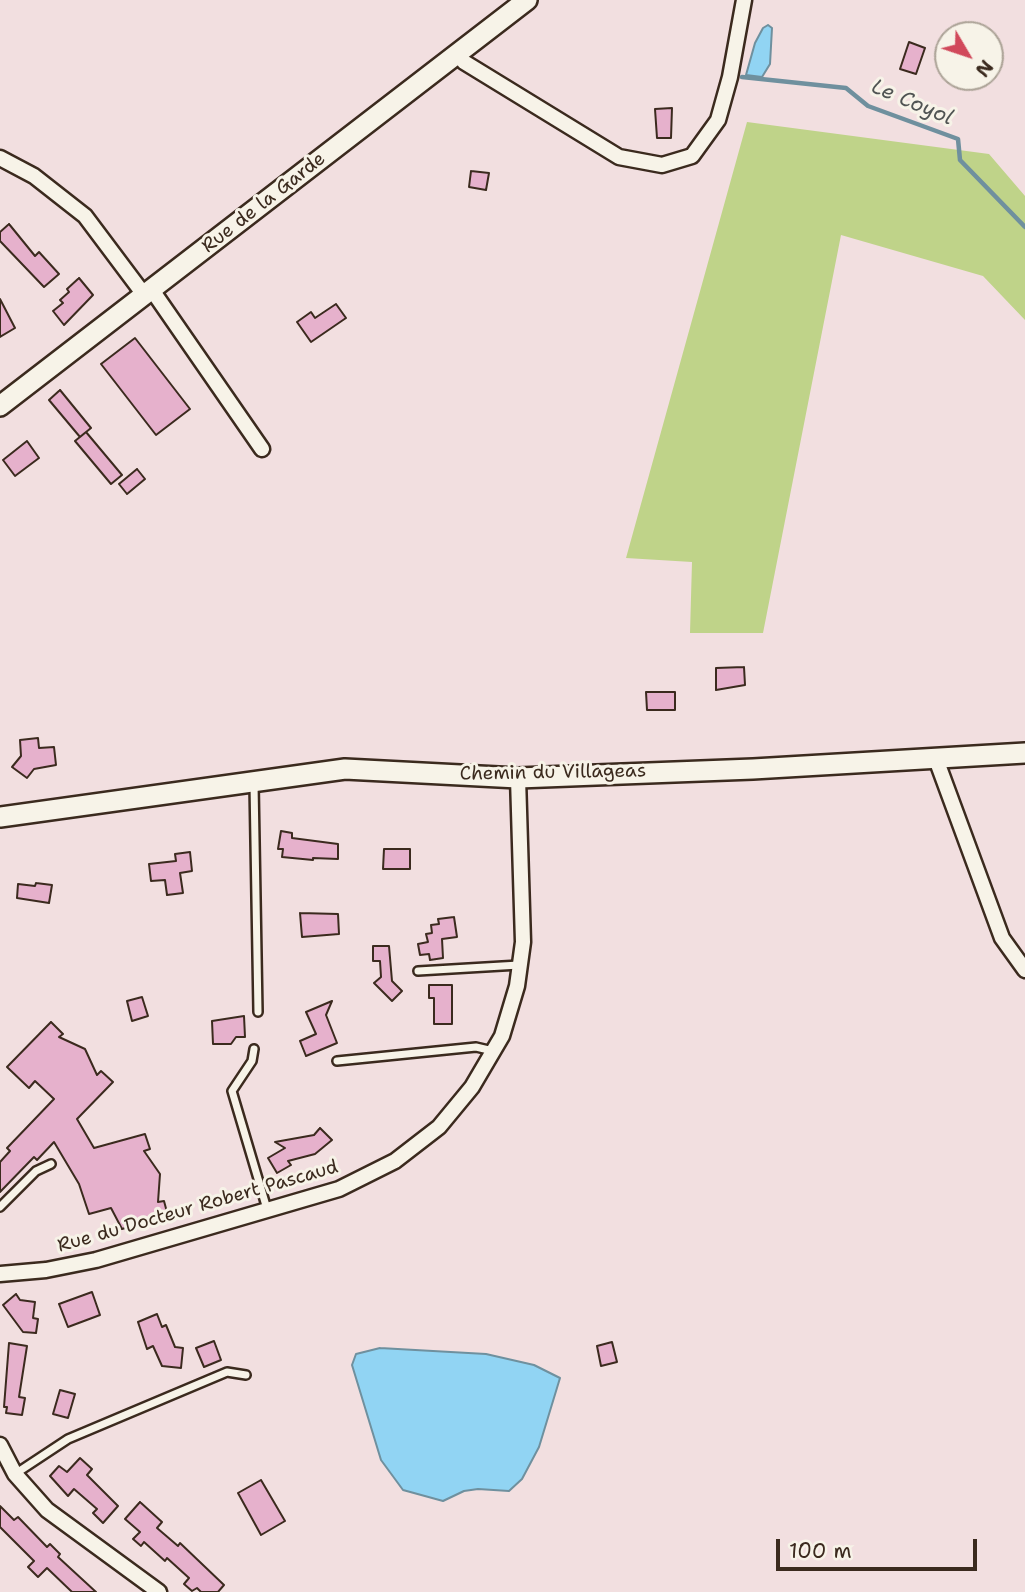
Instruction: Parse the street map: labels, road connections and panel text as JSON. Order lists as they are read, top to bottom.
{
  "streets": {
    "street": ["Rue de la Garde", "Chemin du Villageas", "Rue du Docteur Robert Pascaud"]
  },
  "crossings": [
    ["Chemin du Villageas", "Rue du Docteur Robert Pascaud"]
  ],
  "water": ["Le Coyol"],
  "scale_bar": "100 m",
  "north": "bottom right"
}
